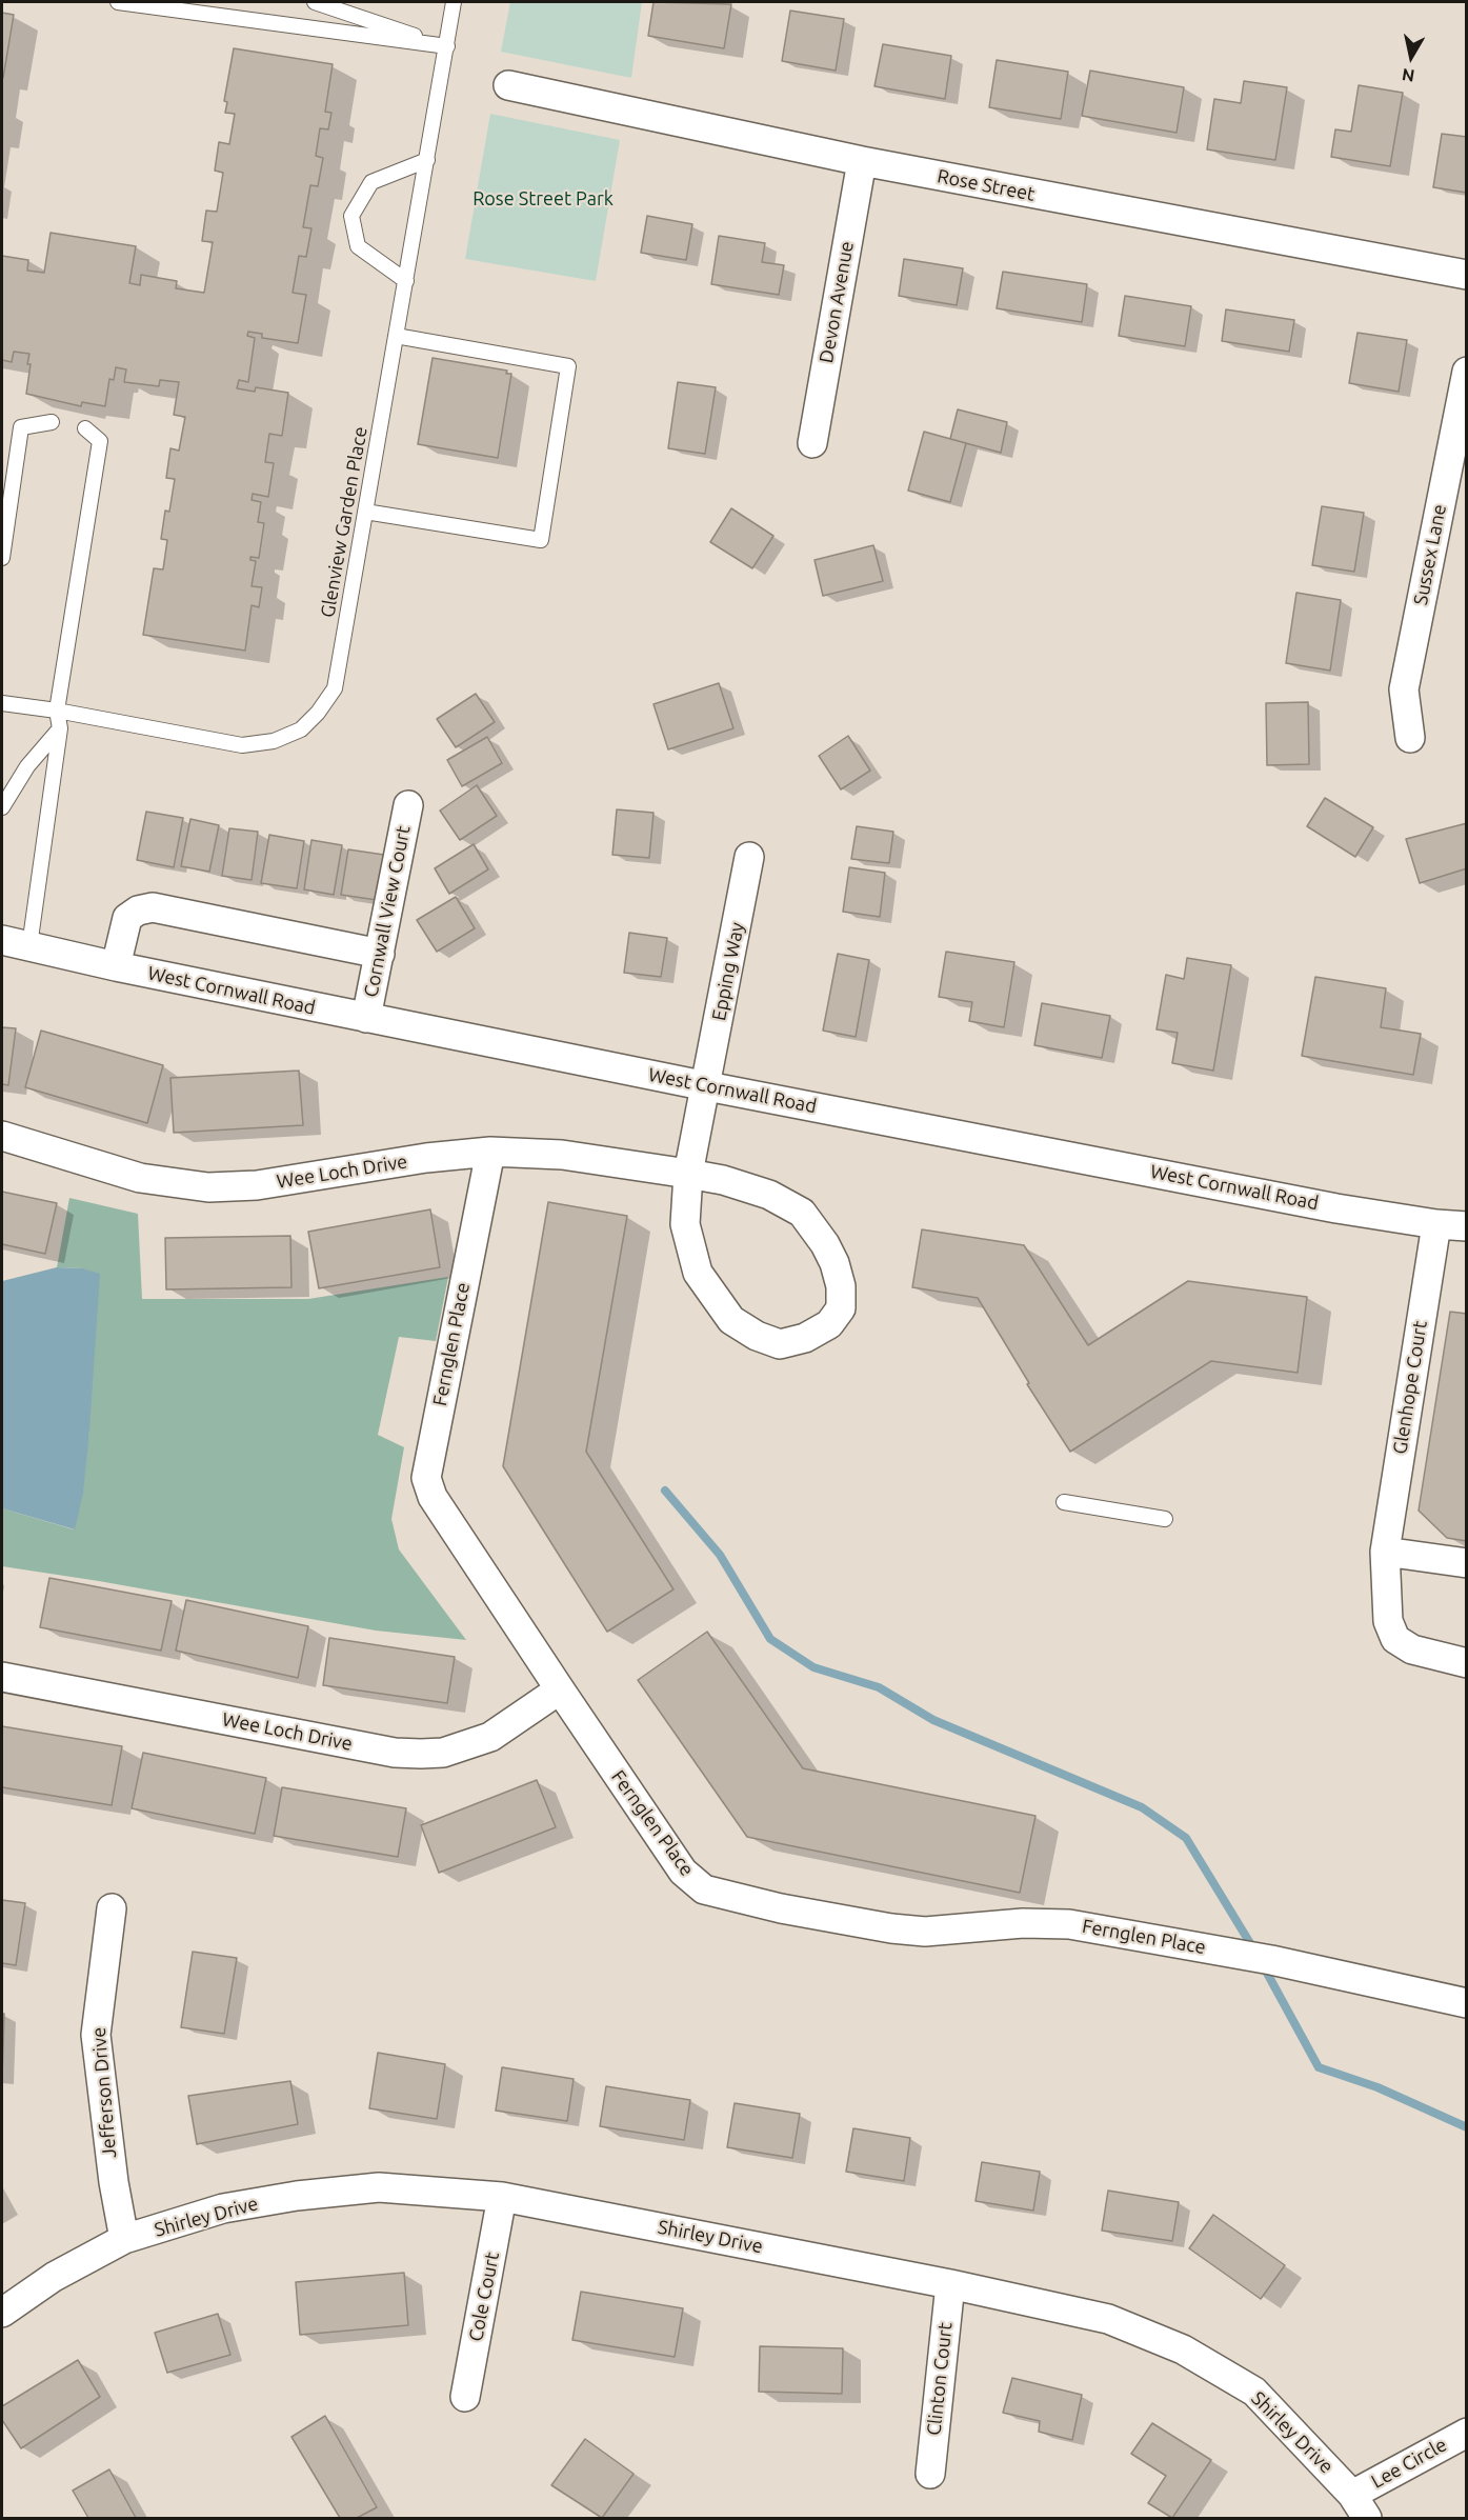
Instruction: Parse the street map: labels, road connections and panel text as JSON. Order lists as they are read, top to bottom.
{
  "streets": {
    "street": [
      "Rose Street",
      "Devon Avenue",
      "Sussex Lane",
      "Cornwall View Court",
      "Epping Way",
      "West Cornwall Road",
      "Wee Loch Drive",
      "Fernglen Place",
      "Glenhope Court",
      "Jefferson Drive",
      "Shirley Drive",
      "Cole Court",
      "Clinton Court",
      "Lee Circle"
    ],
    "lane": ["Glenview Garden Place"]
  },
  "crossings": [
    ["Rose Street", "Devon Avenue"],
    ["Cornwall View Court", "West Cornwall Road"],
    ["Epping Way", "West Cornwall Road"],
    ["Epping Way", "Wee Loch Drive"],
    ["West Cornwall Road", "Glenhope Court"],
    ["Wee Loch Drive", "Fernglen Place"],
    ["Jefferson Drive", "Shirley Drive"],
    ["Shirley Drive", "Cole Court"],
    ["Shirley Drive", "Clinton Court"],
    ["Shirley Drive", "Lee Circle"]
  ],
  "parks": ["Rose Street Park"],
  "north": "bottom"
}
